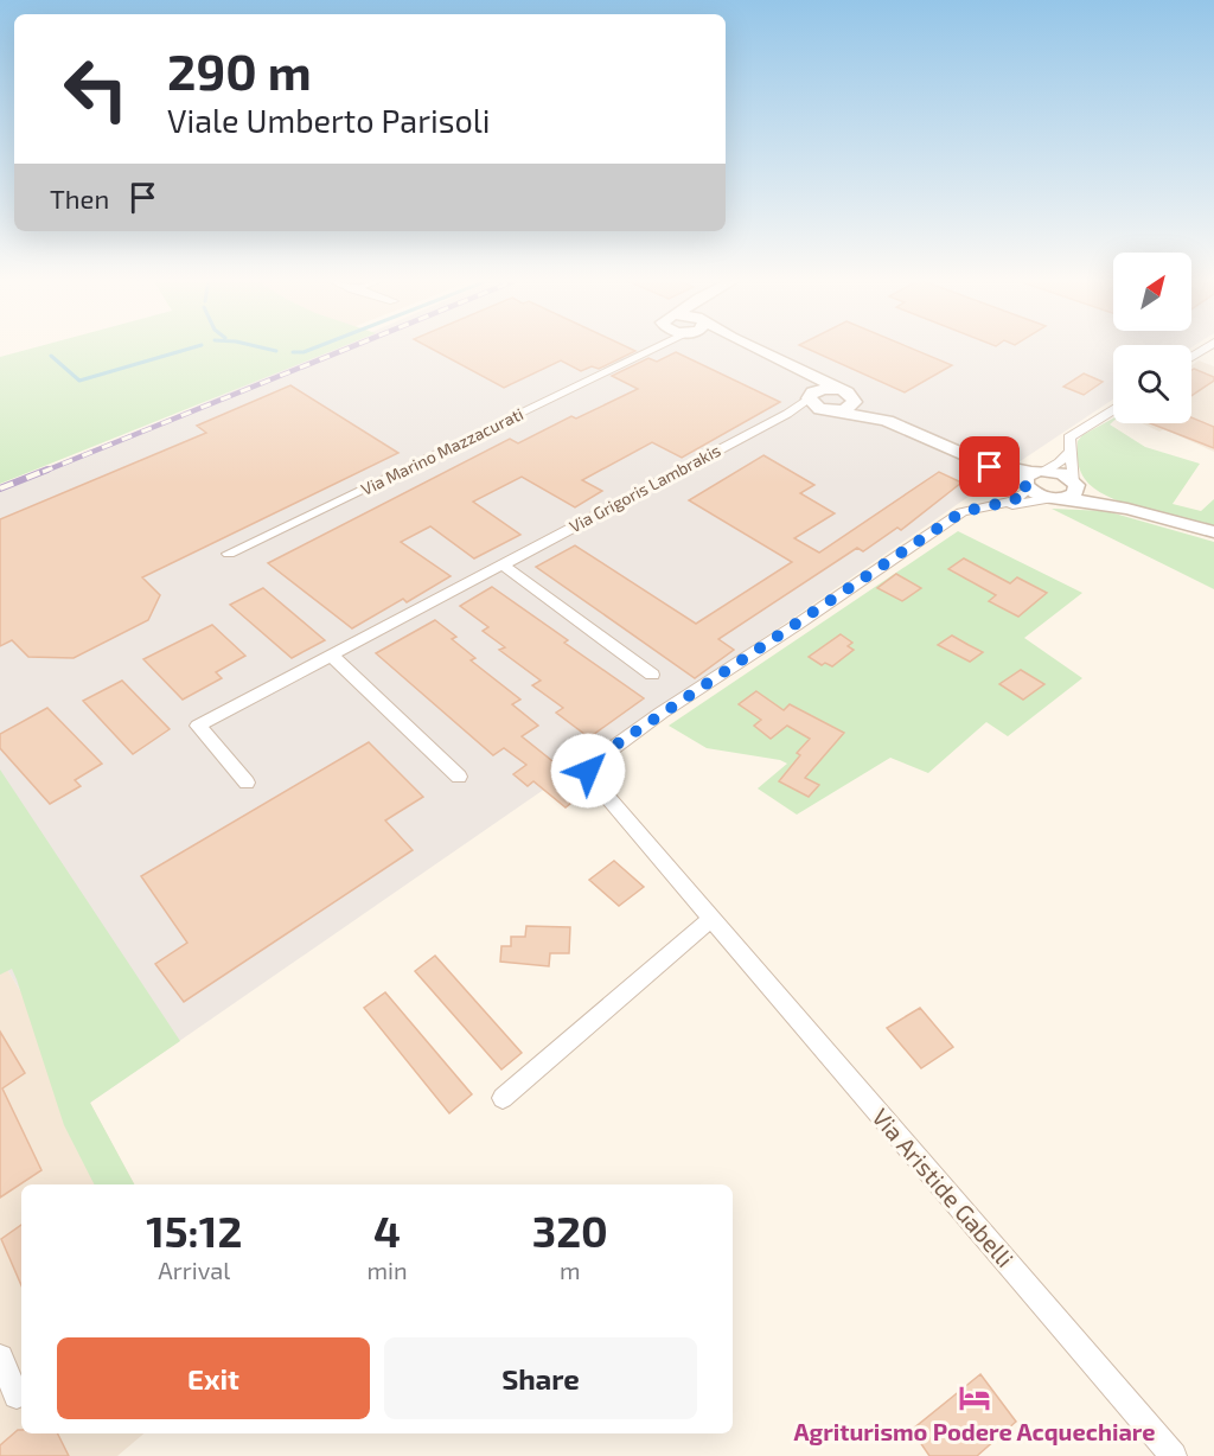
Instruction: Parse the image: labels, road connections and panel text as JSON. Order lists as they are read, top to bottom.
{
  "streets": {
    "street": ["Via Marino Mazzacurati", "Via Grigoris Lambrakis", "Via Aristide Gabelli"]
  },
  "places": {
    "hotel": ["Agriturismo Podere Acquechiare"]
  },
  "north": "top right",
  "page": {
    "turn": ["290 m", "Viale Umberto Parisoli"],
    "then": "Then",
    "eta": [
      "15:12",
      "Arrival",
      "4",
      "min",
      "320",
      "m"
    ],
    "buttons": ["Exit", "Share"]
  }
}
